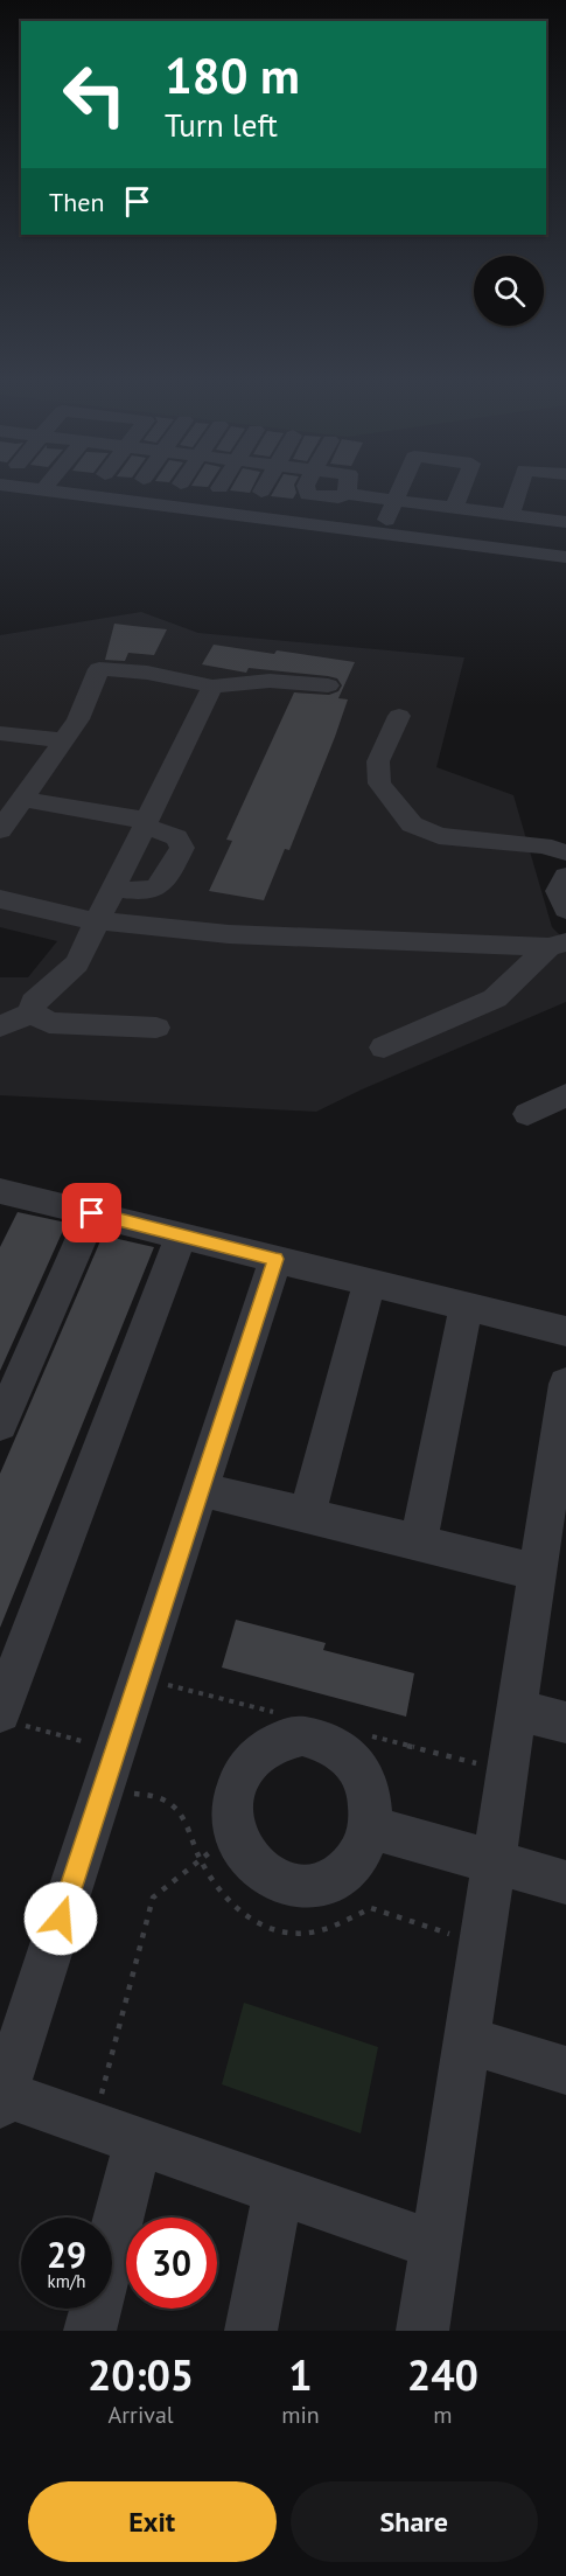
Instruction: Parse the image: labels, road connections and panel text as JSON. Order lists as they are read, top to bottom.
{
  "page": {
    "turn": ["180 m", "Turn left"],
    "then": "Then",
    "speed": "29 km/h",
    "limit": "30",
    "eta": [
      "20:05",
      "Arrival",
      "1",
      "min",
      "240",
      "m"
    ],
    "buttons": ["Exit", "Share"]
  }
}
